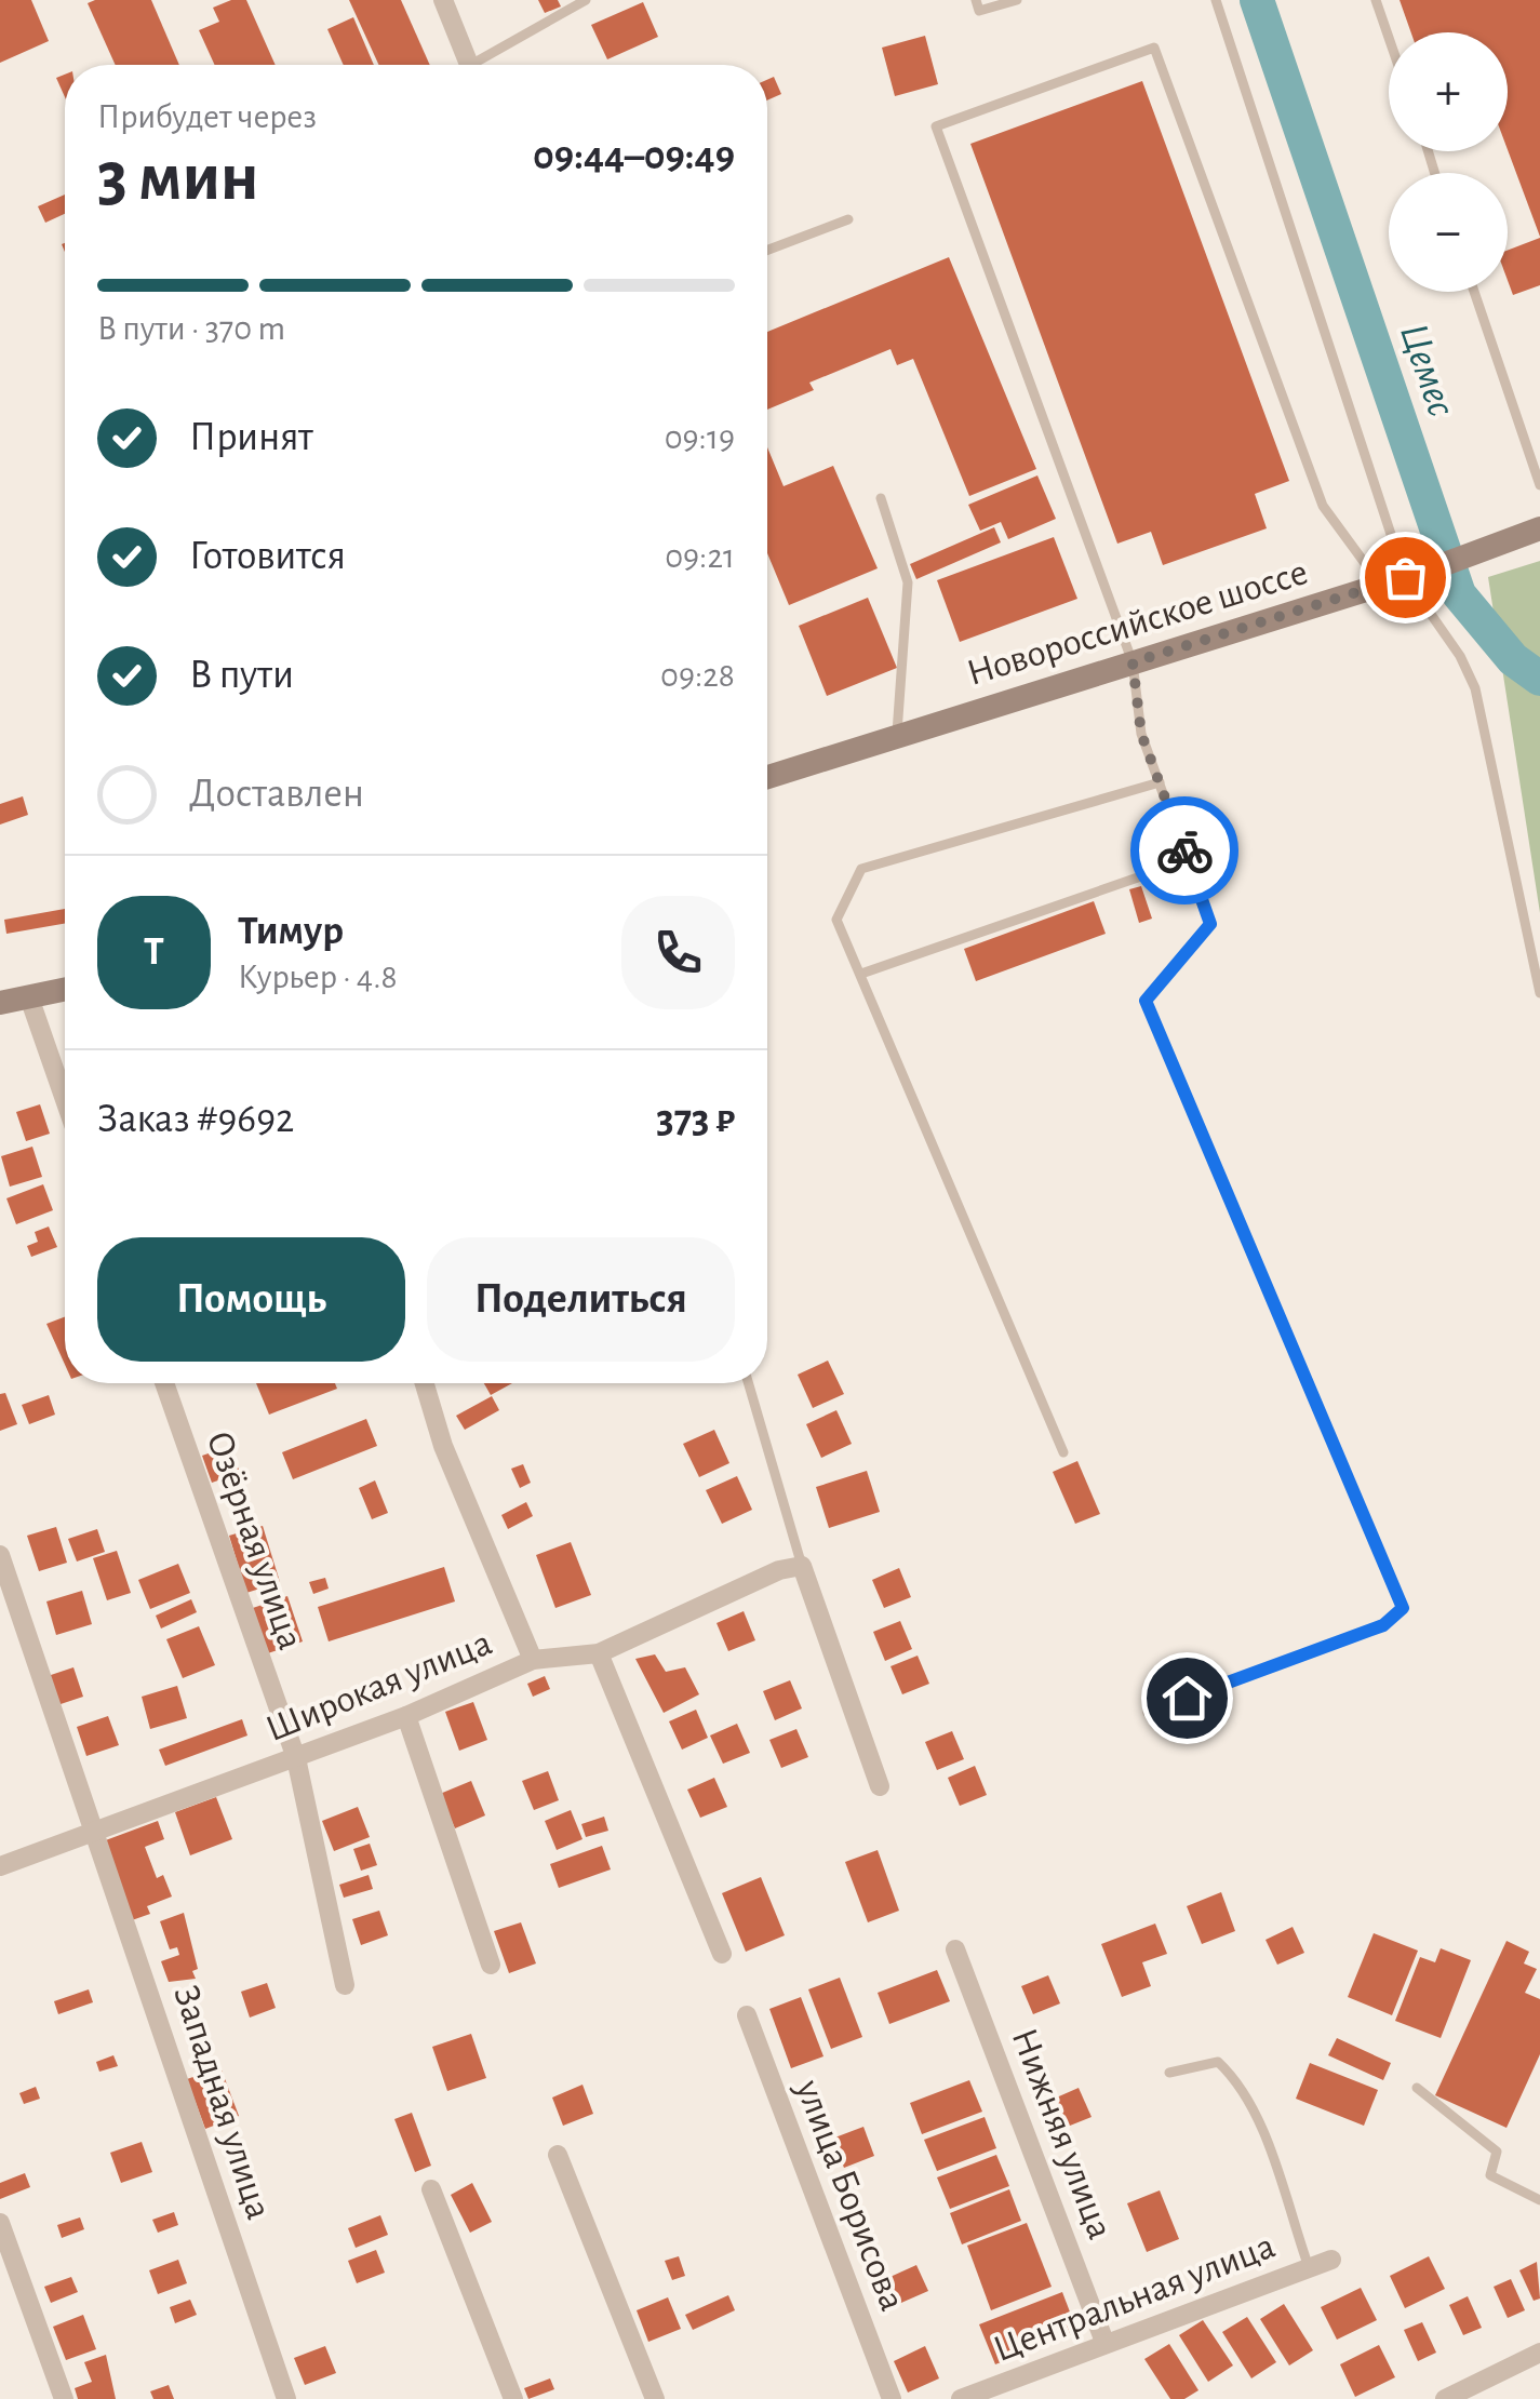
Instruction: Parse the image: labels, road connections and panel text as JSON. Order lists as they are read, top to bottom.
{
  "streets": {
    "main road": ["Новороссийское шоссе"],
    "street": [
      "Озёрная улица",
      "Широкая улица",
      "Западная улица",
      "Нижняя улица",
      "улица Борисова",
      "Центральная улица"
    ]
  },
  "crossings": [
    ["Озёрная улица", "Широкая улица"],
    ["Широкая улица", "Западная улица"],
    ["Нижняя улица", "Центральная улица"]
  ],
  "water": ["Цемес"],
  "page": {
    "map_buttons": ["+", "−"],
    "heading": ["3 мин", "Прибудет через", "09:44–09:49"],
    "panel": [
      "Тимур",
      "Курьер · 4.8",
      "Заказ #9692",
      "373 ₽"
    ],
    "bar": "В пути · 370 m",
    "list": [
      ["Принят", "09:19"],
      ["Готовится", "09:21"],
      ["В пути", "09:28"],
      "Доставлен"
    ],
    "round": "Т",
    "buttons": ["Помощь", "Поделиться"]
  }
}
